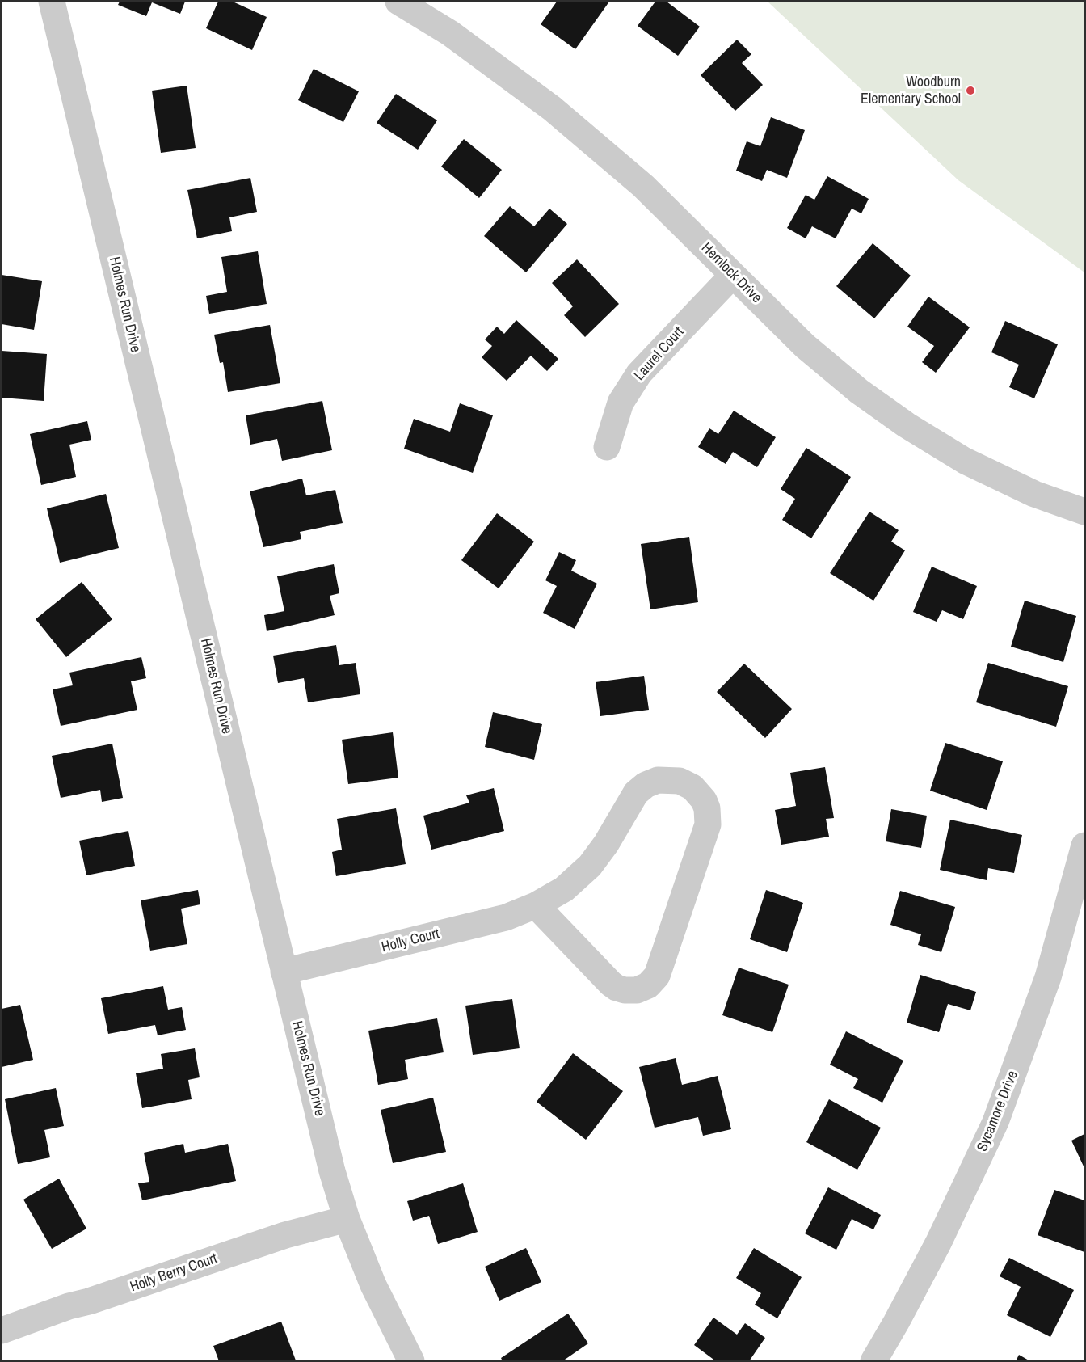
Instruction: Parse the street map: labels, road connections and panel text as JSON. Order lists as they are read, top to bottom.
{
  "streets": {
    "street": [
      "Hemlock Drive",
      "Holmes Run Drive",
      "Laurel Court",
      "Holly Court",
      "Sycamore Drive",
      "Holly Berry Court"
    ]
  },
  "crossings": [
    ["Hemlock Drive", "Laurel Court"],
    ["Holmes Run Drive", "Holly Court"],
    ["Holmes Run Drive", "Holly Berry Court"]
  ],
  "places": ["Woodburn Elementary School"]
}
